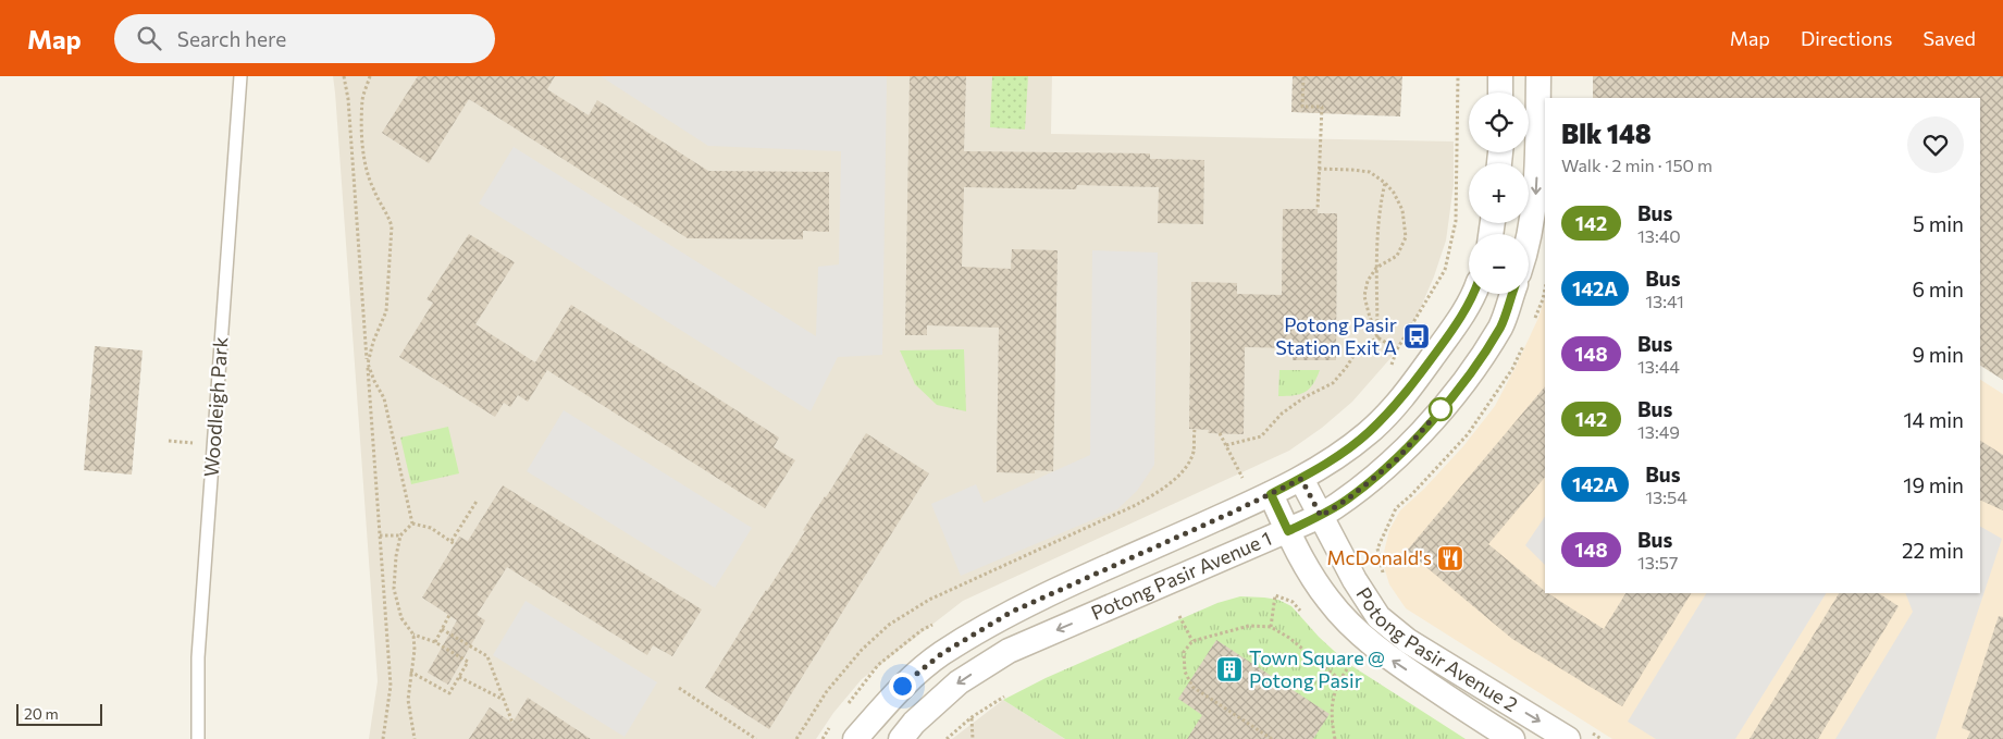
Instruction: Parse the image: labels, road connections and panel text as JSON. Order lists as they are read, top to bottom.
{
  "streets": {
    "street": ["Potong Pasir Avenue 1", "Potong Pasir Avenue 2"],
    "lane": ["Woodleigh Park"]
  },
  "crossings": [
    ["Potong Pasir Avenue 1", "Potong Pasir Avenue 2"]
  ],
  "places": {
    "bus stop": ["Potong Pasir Station Exit A"],
    "restaurant": ["McDonald's"],
    "building": ["Town Square @ Potong Pasir"]
  },
  "lines": ["bus line 142"],
  "scale_bar": "20 m",
  "page": {
    "header": "Map",
    "search": "Search here",
    "nav": ["Map", "Directions", "Saved"],
    "map_buttons": ["+", "−"],
    "heading": ["Blk 148", "Walk · 2 min · 150 m"],
    "list": [
      {
        "mark": "142",
        "name": "Bus",
        "note": "13:40",
        "value": "5 min"
      },
      {
        "mark": "142A",
        "name": "Bus",
        "note": "13:41",
        "value": "6 min"
      },
      {
        "mark": "148",
        "name": "Bus",
        "note": "13:44",
        "value": "9 min"
      },
      {
        "mark": "142",
        "name": "Bus",
        "note": "13:49",
        "value": "14 min"
      },
      {
        "mark": "142A",
        "name": "Bus",
        "note": "13:54",
        "value": "19 min"
      },
      {
        "mark": "148",
        "name": "Bus",
        "note": "13:57",
        "value": "22 min"
      }
    ],
    "scale": "20 m"
  }
}
